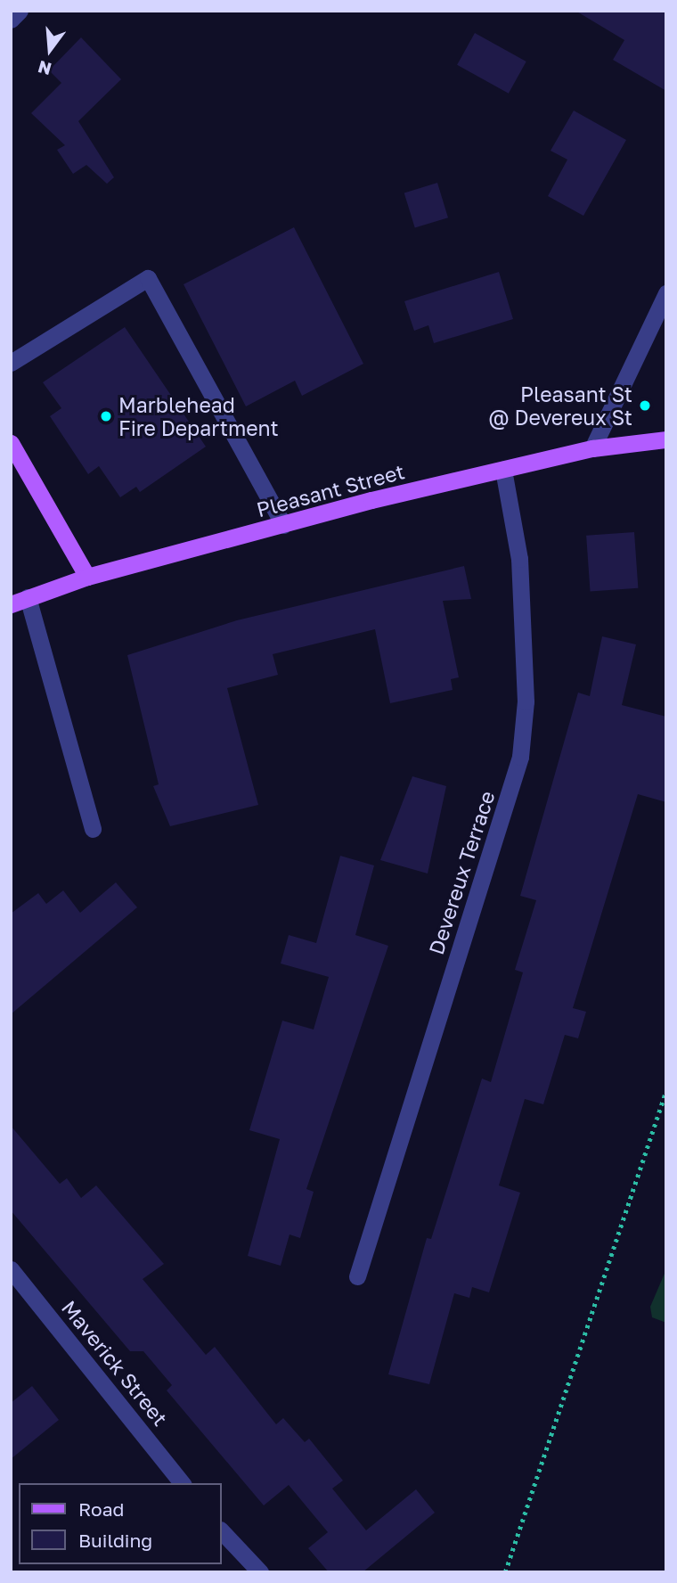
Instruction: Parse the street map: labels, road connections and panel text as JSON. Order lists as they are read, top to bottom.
{
  "streets": {
    "main road": ["Pleasant Street"],
    "street": ["Devereux Terrace", "Maverick Street"]
  },
  "crossings": [
    ["Pleasant Street", "Devereux Terrace"]
  ],
  "places": ["Pleasant St @ Devereux St", "Marblehead Fire Department"],
  "legend": ["Road", "Building"],
  "north": "bottom"
}
